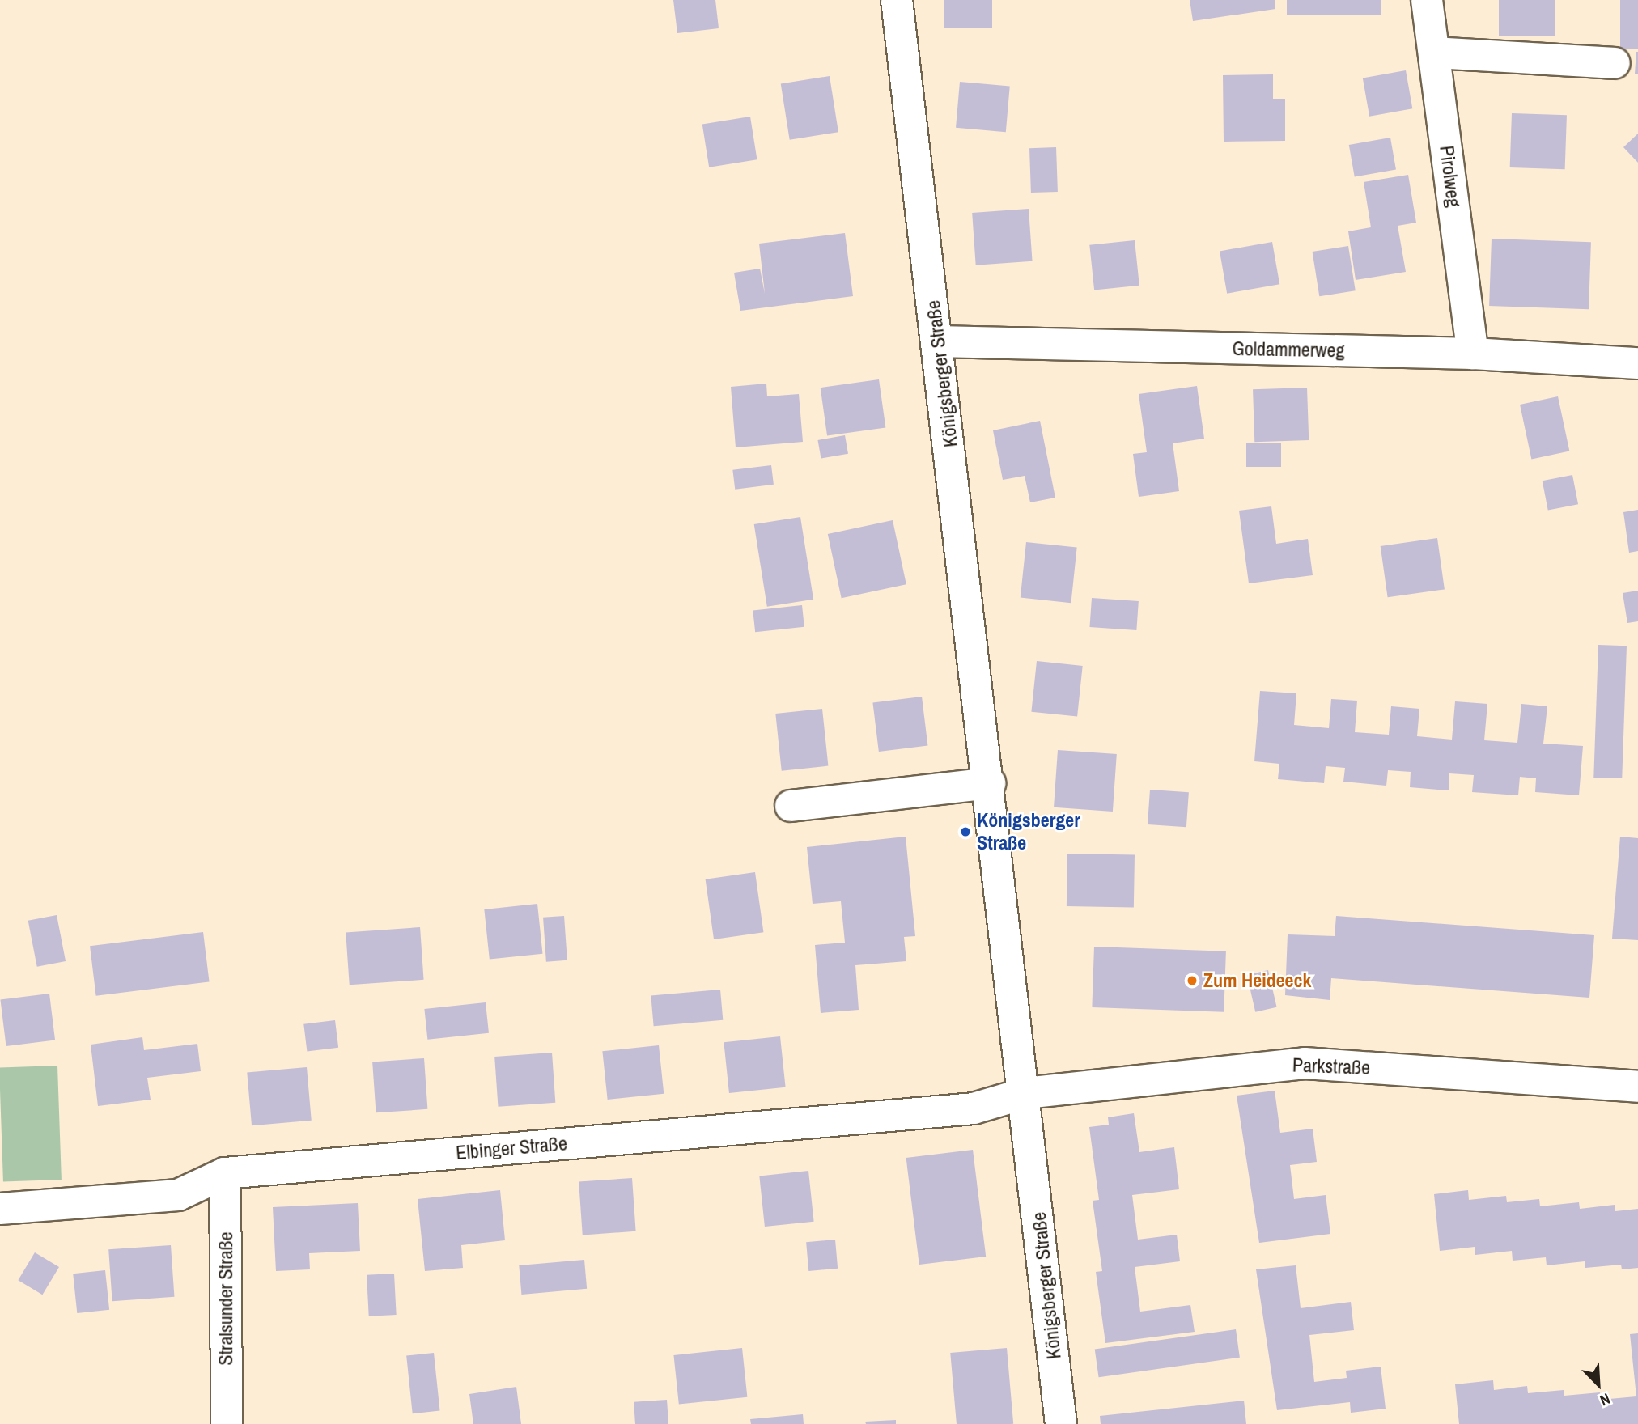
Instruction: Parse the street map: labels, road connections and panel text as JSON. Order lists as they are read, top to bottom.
{
  "streets": {
    "street": [
      "Pirolweg",
      "Goldammerweg",
      "Königsberger Straße",
      "Parkstraße",
      "Elbinger Straße",
      "Stralsunder Straße"
    ]
  },
  "crossings": [
    ["Pirolweg", "Goldammerweg"],
    ["Goldammerweg", "Königsberger Straße"],
    ["Königsberger Straße", "Parkstraße"],
    ["Königsberger Straße", "Elbinger Straße"],
    ["Parkstraße", "Elbinger Straße"],
    ["Elbinger Straße", "Stralsunder Straße"]
  ],
  "places": ["Königsberger Straße", "Zum Heideeck"],
  "north": "bottom right"
}
